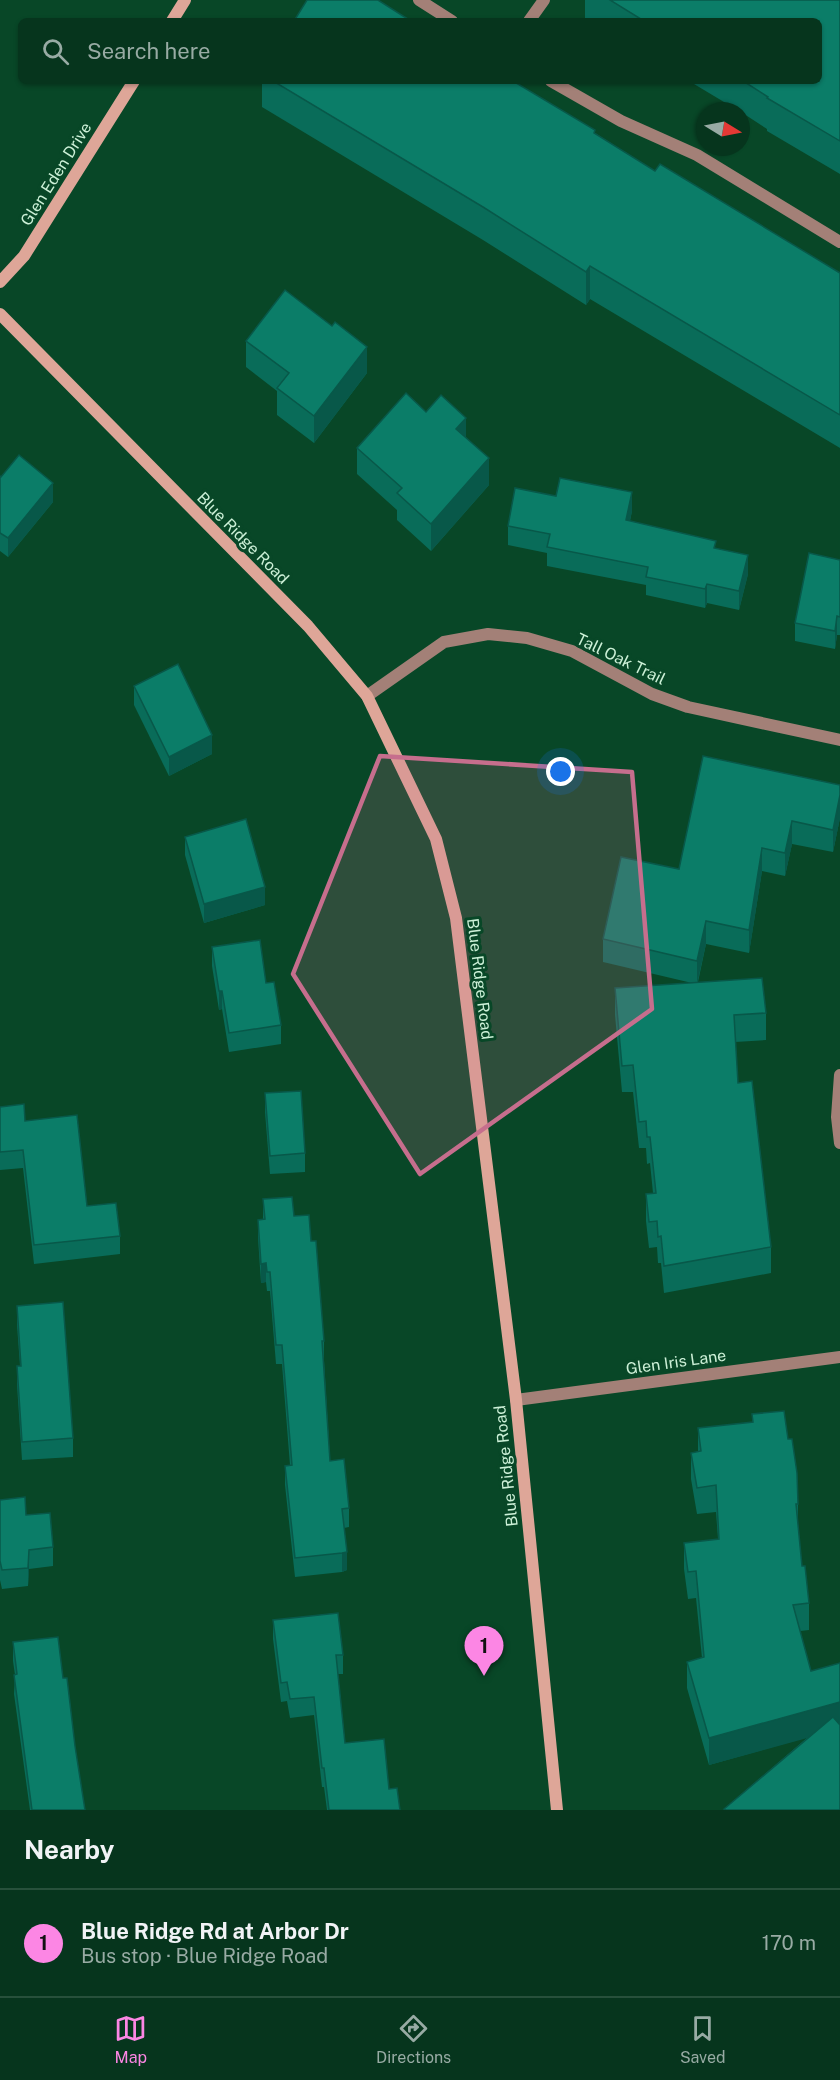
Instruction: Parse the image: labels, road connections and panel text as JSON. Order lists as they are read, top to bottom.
{
  "streets": {
    "main road": ["Glen Eden Drive", "Blue Ridge Road"],
    "street": ["Tall Oak Trail", "Glen Iris Lane"]
  },
  "crossings": [
    ["Blue Ridge Road", "Tall Oak Trail"],
    ["Blue Ridge Road", "Glen Iris Lane"]
  ],
  "north": "right",
  "page": {
    "search": "Search here",
    "pins": "1",
    "heading": "Nearby",
    "list": [
      {
        "mark": "1",
        "name": "Blue Ridge Rd at Arbor Dr",
        "note": "Bus stop · Blue Ridge Road",
        "value": "170 m"
      }
    ],
    "nav": ["Map", "Directions", "Saved"]
  }
}
